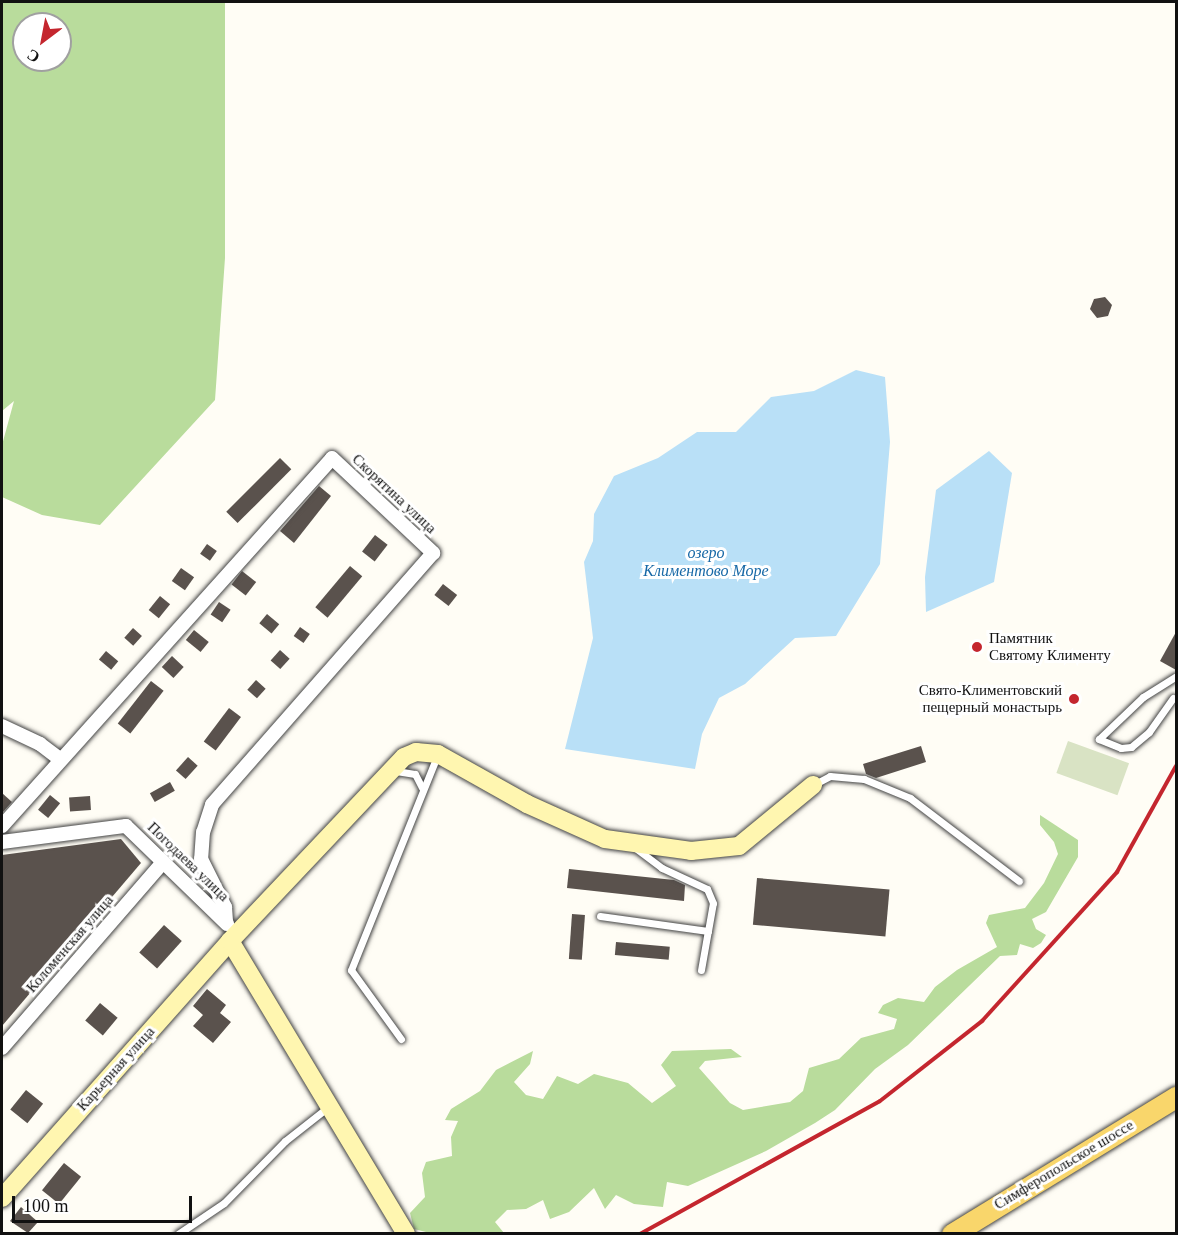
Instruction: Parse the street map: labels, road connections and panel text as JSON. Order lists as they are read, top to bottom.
{
  "streets": {
    "main road": ["Симферопольское шоссе"],
    "street": [
      "Скорятина улица",
      "Погодаева улица",
      "Коломенская улица",
      "Карьерная улица"
    ]
  },
  "crossings": [
    ["Скорятина улица", "Погодаева улица"],
    ["Погодаева улица", "Коломенская улица"],
    ["Погодаева улица", "Карьерная улица"]
  ],
  "water": ["озеро Климентово Море"],
  "places": ["Памятник Святому Клименту", "Свято-Климентовский пещерный монастырь"],
  "scale_bar": "100 m",
  "north": "bottom left"
}
